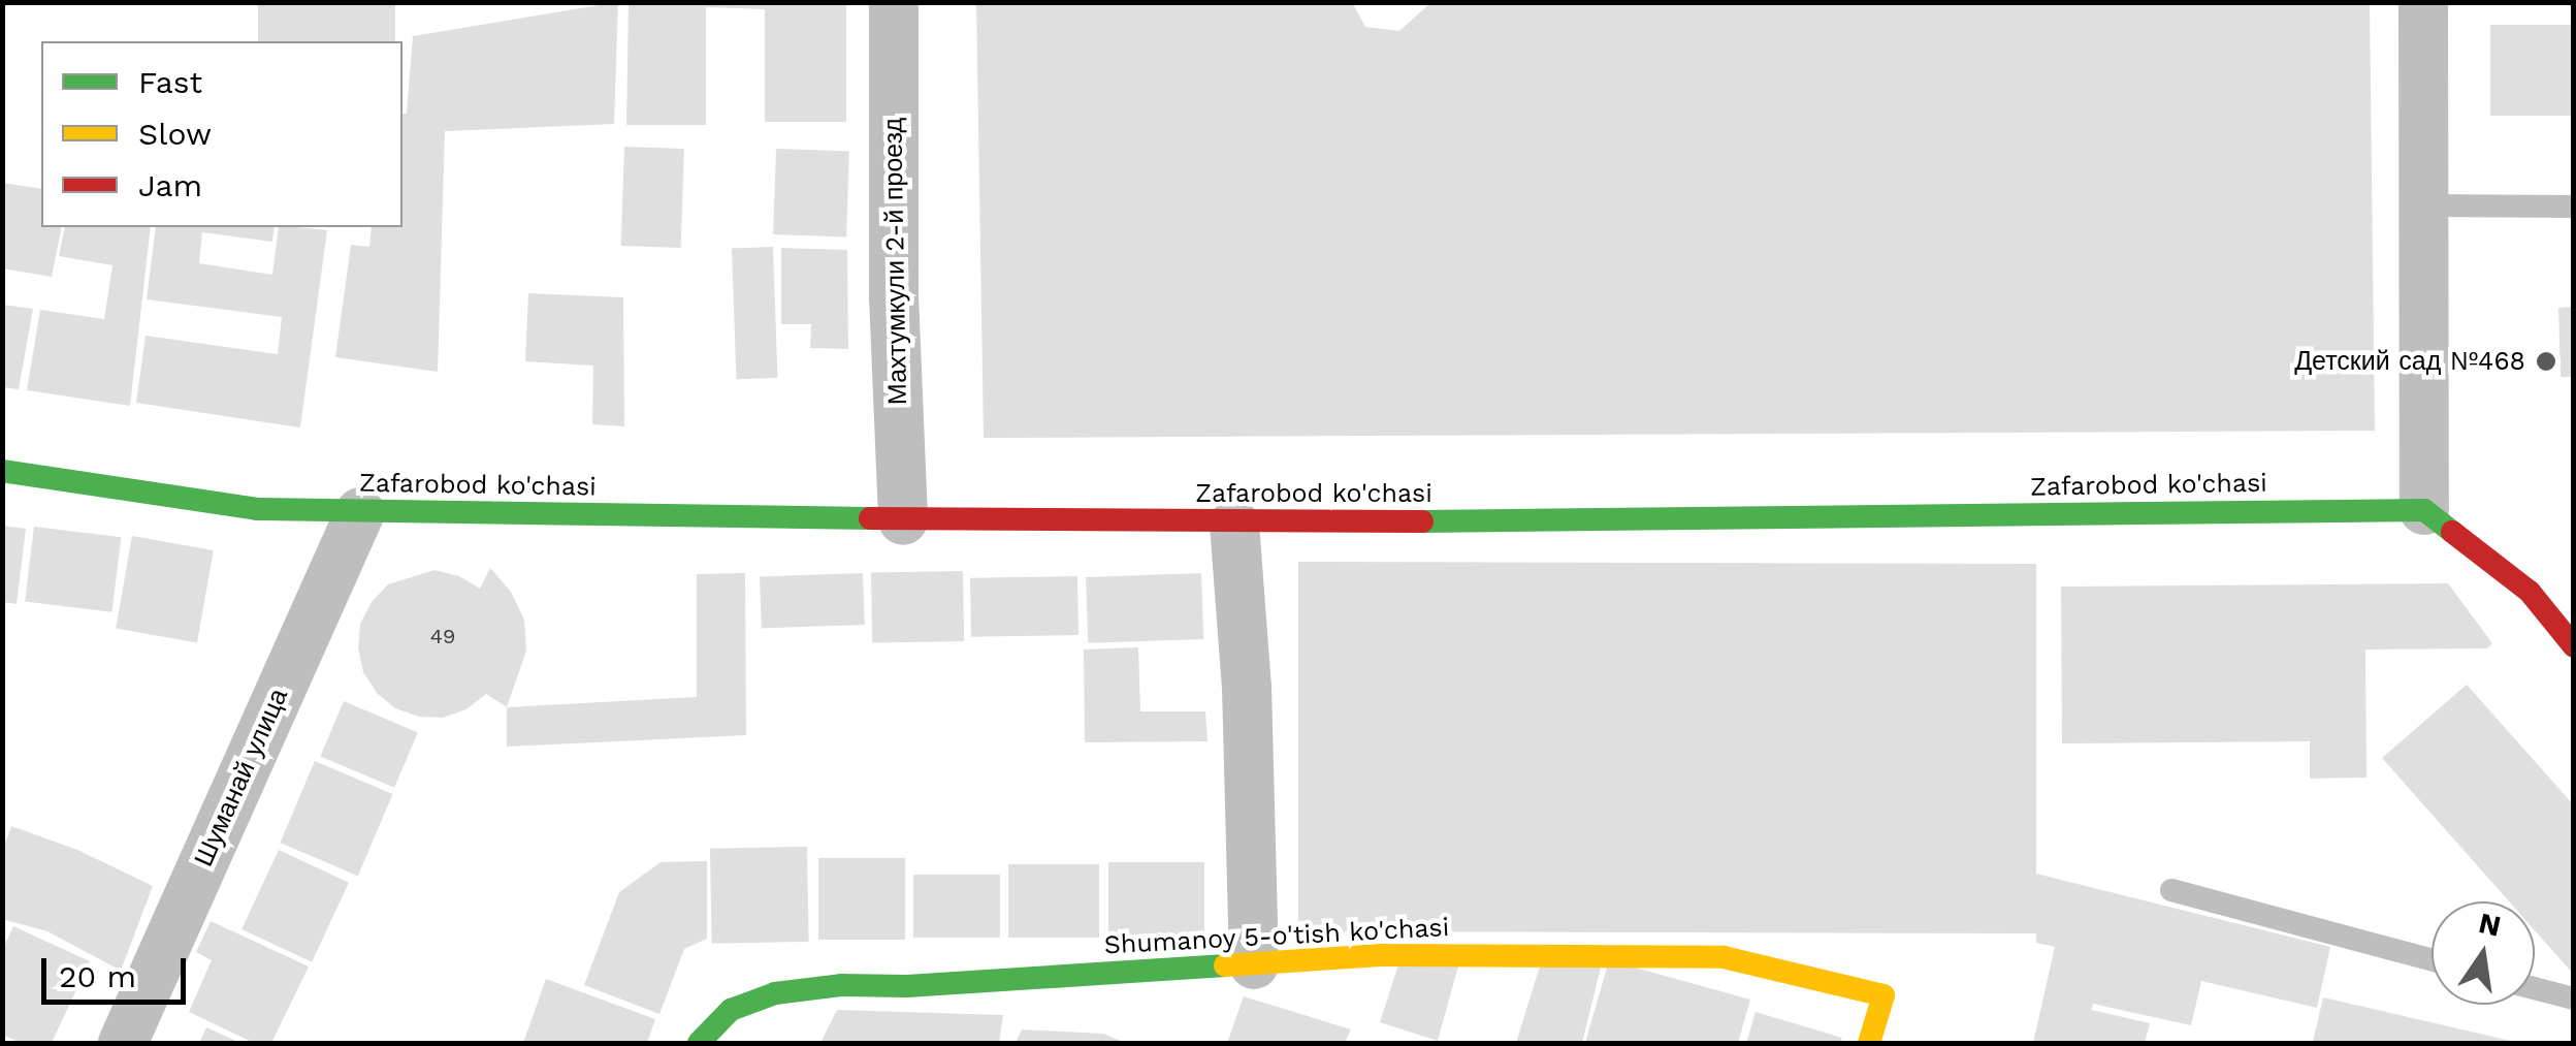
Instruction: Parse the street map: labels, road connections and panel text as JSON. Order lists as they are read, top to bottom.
{
  "streets": {
    "street": [
      "Махтумкули 2-й проезд",
      "Zafarobod ko'chasi",
      "Шуманай улица",
      "Shumanoy 5-o'tish ko'chasi"
    ]
  },
  "crossings": [
    ["Махтумкули 2-й проезд", "Zafarobod ko'chasi"],
    ["Zafarobod ko'chasi", "Шуманай улица"]
  ],
  "places": ["Детский сад №468"],
  "house_numbers": ["49"],
  "legend": ["Fast", "Slow", "Jam"],
  "scale_bar": "20 m",
  "north": "top"
}
